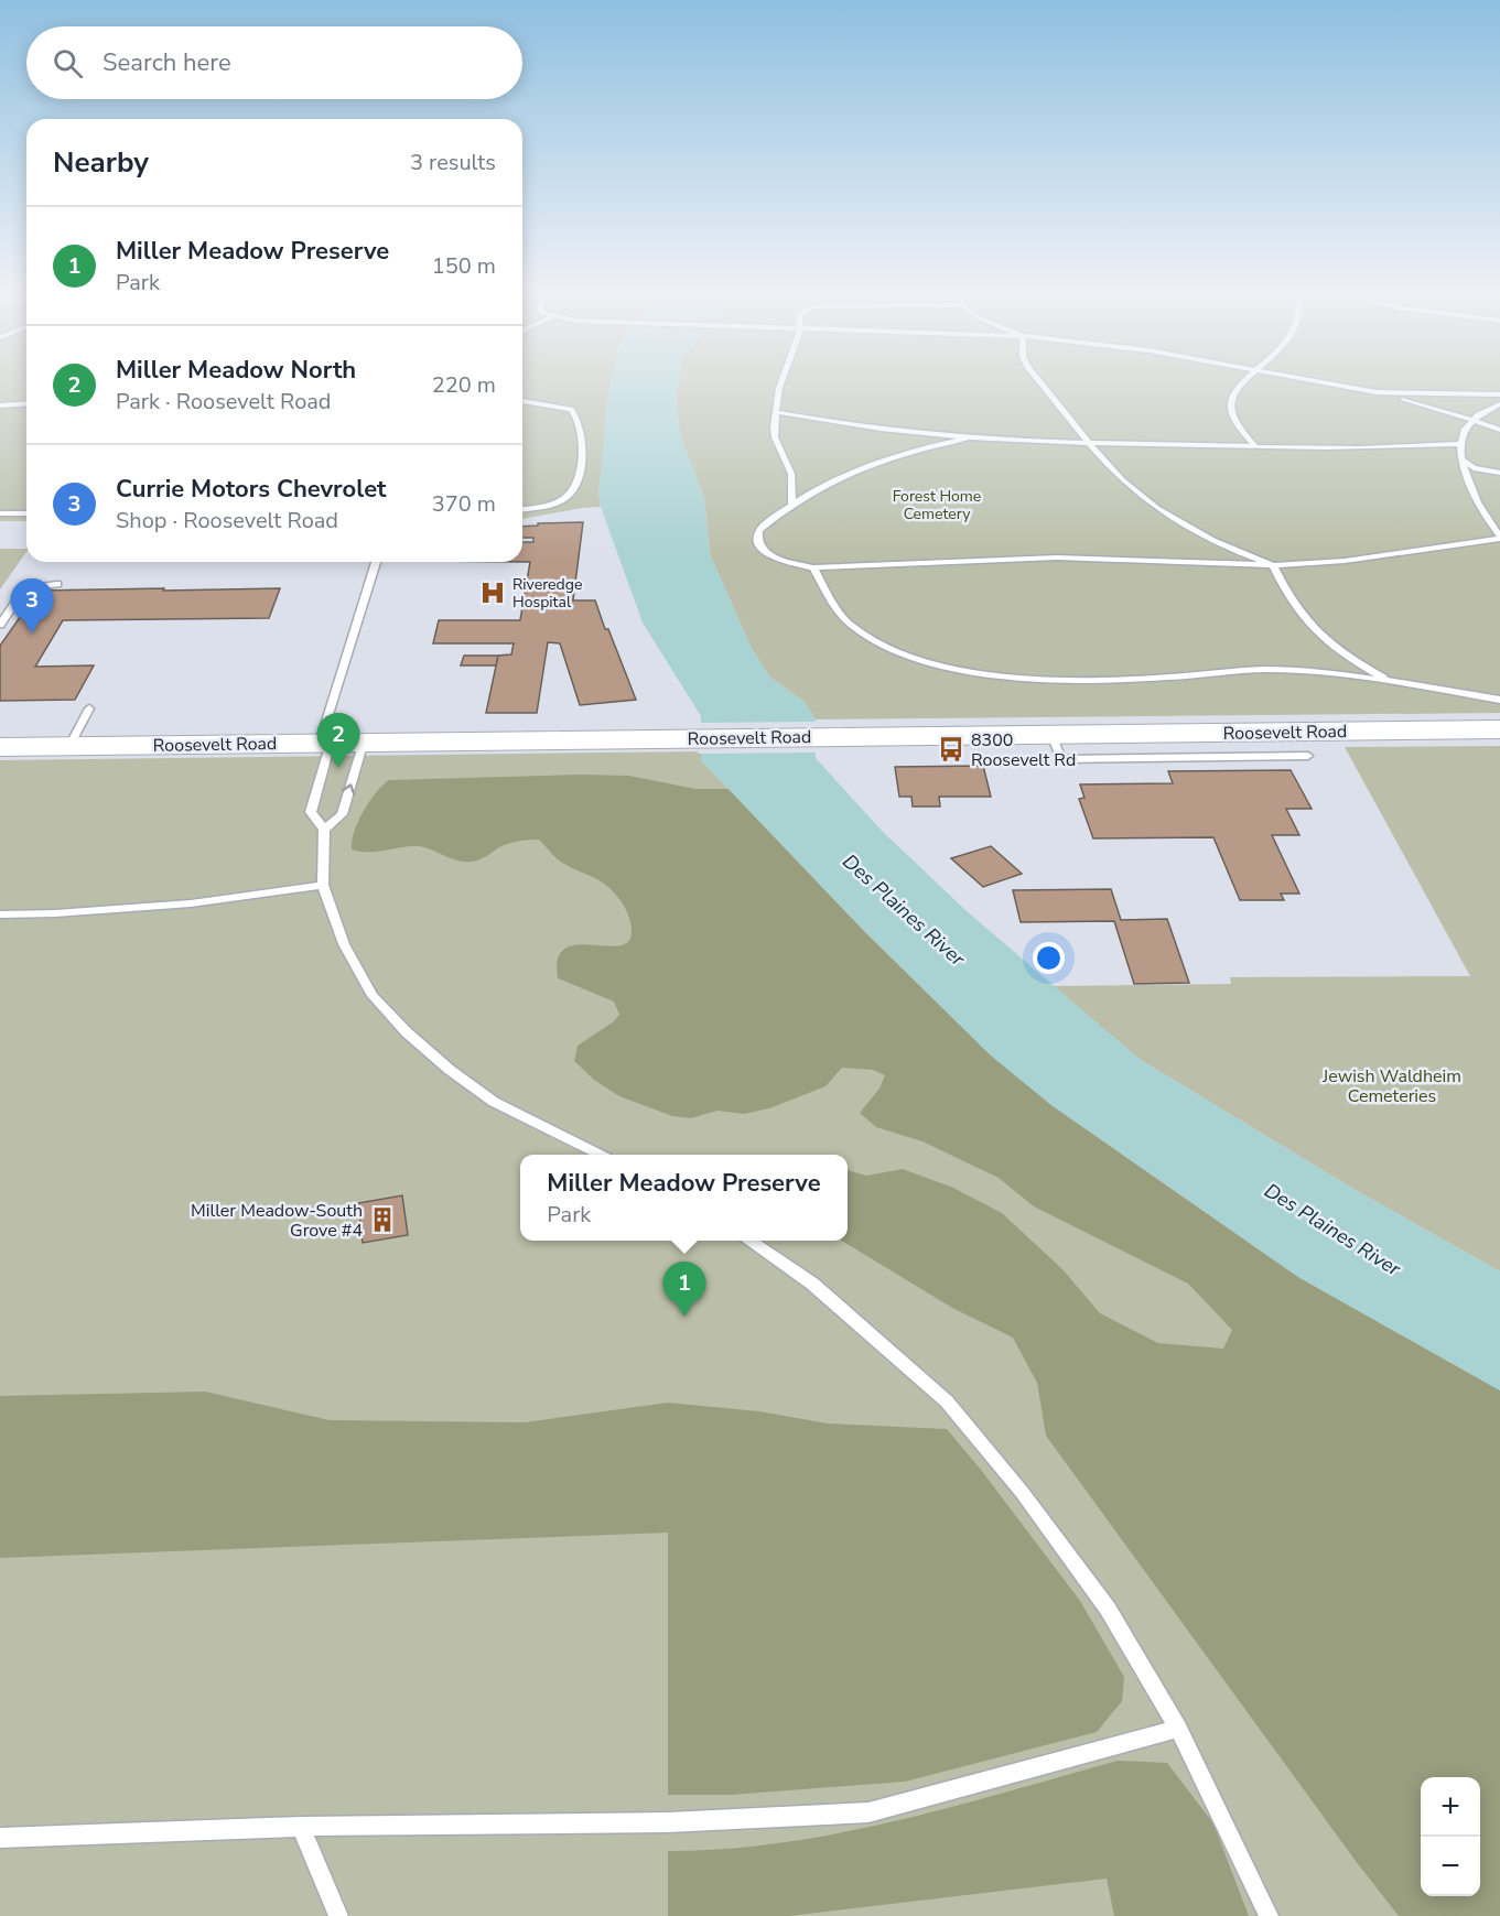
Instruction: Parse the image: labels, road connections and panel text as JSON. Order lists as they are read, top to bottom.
{
  "streets": {
    "main road": ["Roosevelt Road"]
  },
  "water": ["Des Plaines River"],
  "parks": ["Forest Home Cemetery", "Jewish Waldheim Cemeteries"],
  "places": {
    "hospital": ["Riveredge Hospital"],
    "bus stop": ["8300 Roosevelt Rd"],
    "building": ["Miller Meadow-South Grove #4"]
  },
  "page": {
    "search": "Search here",
    "heading": ["Nearby", "3 results"],
    "list": [
      {
        "mark": "1",
        "name": "Miller Meadow Preserve",
        "note": "Park",
        "value": "150 m"
      },
      {
        "mark": "2",
        "name": "Miller Meadow North",
        "note": "Park · Roosevelt Road",
        "value": "220 m"
      },
      {
        "mark": "3",
        "name": "Currie Motors Chevrolet",
        "note": "Shop · Roosevelt Road",
        "value": "370 m"
      }
    ],
    "pins": ["3", "2", "1"],
    "popup": ["Miller Meadow Preserve", "Park"],
    "map_buttons": ["+", "−"]
  }
}
